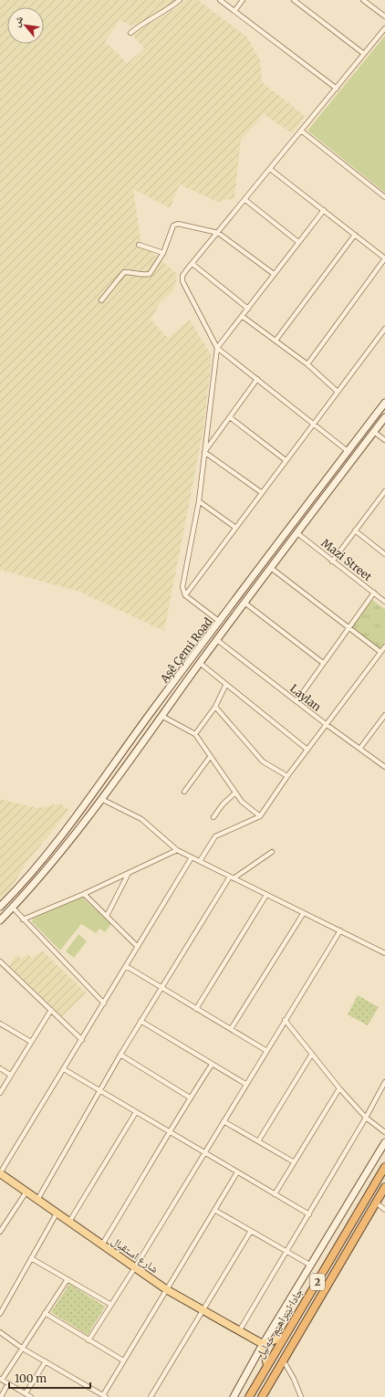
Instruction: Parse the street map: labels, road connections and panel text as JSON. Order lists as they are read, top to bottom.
{
  "streets": {
    "highway": ["2", "جادا ئیبراهیم خەلیل"],
    "main road": ["Aşê Çemi Road", "شارع استقبال"],
    "street": ["Mazi Street", "Laylan"]
  },
  "crossings": [
    ["Mazi Street", "Aşê Çemi Road"],
    ["Aşê Çemi Road", "Laylan"]
  ],
  "scale_bar": "100 m",
  "north": "top left"
}
